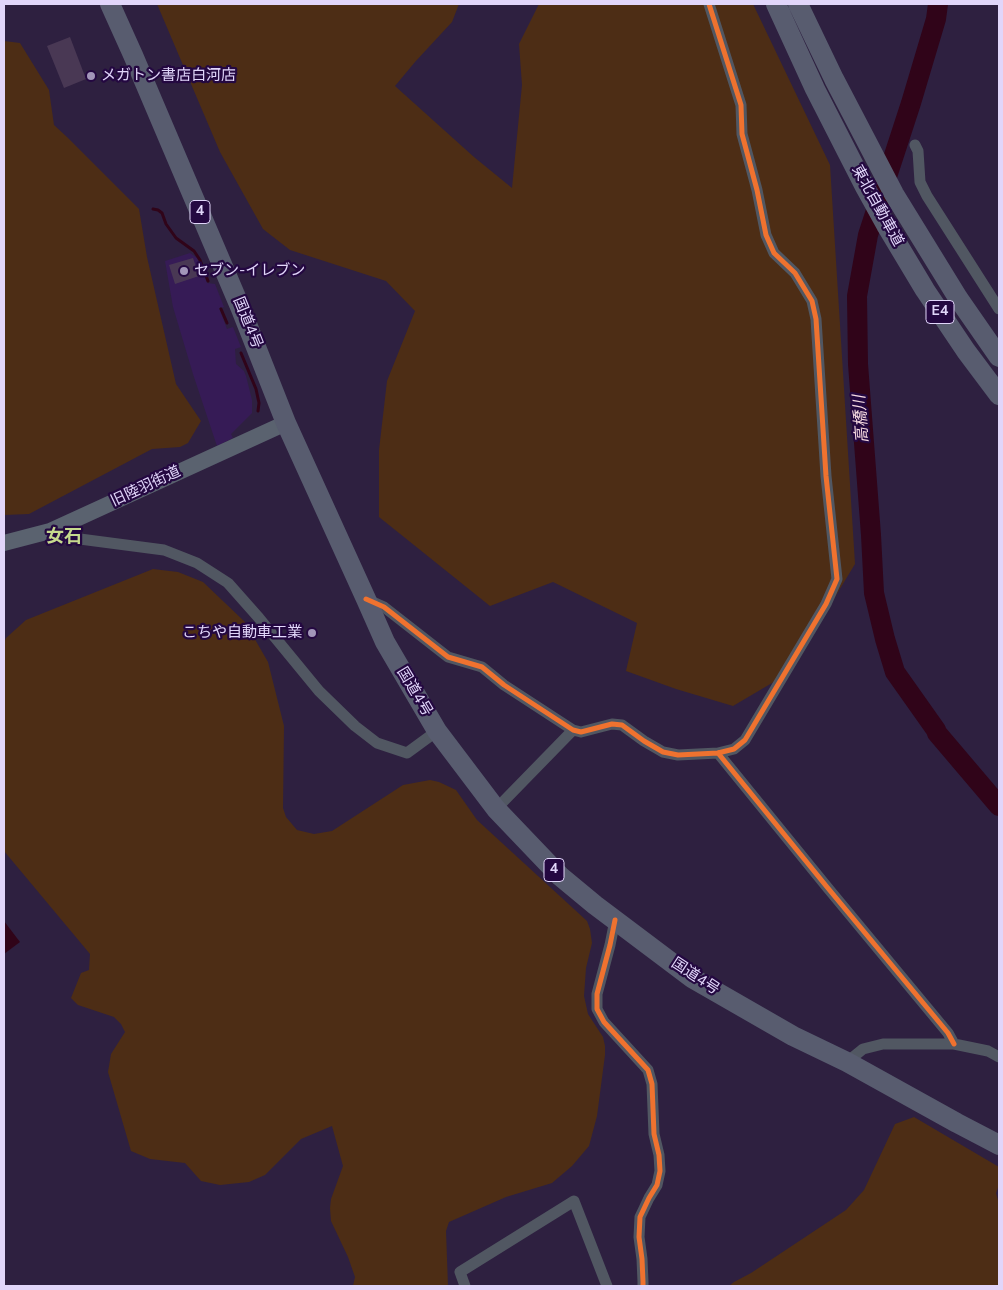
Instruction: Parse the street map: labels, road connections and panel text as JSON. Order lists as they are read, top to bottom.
{
  "streets": {
    "highway": [
      "東北自動車道",
      "4",
      "E4",
      "国道4号"
    ],
    "street": ["旧陸羽街道"]
  },
  "crossings": [
    ["国道4号", "旧陸羽街道"]
  ],
  "districts": ["女石"],
  "water": ["高橋川"],
  "places": ["メガトン書店白河店", "セブン-イレブン", "こちや自動車工業"]
}
